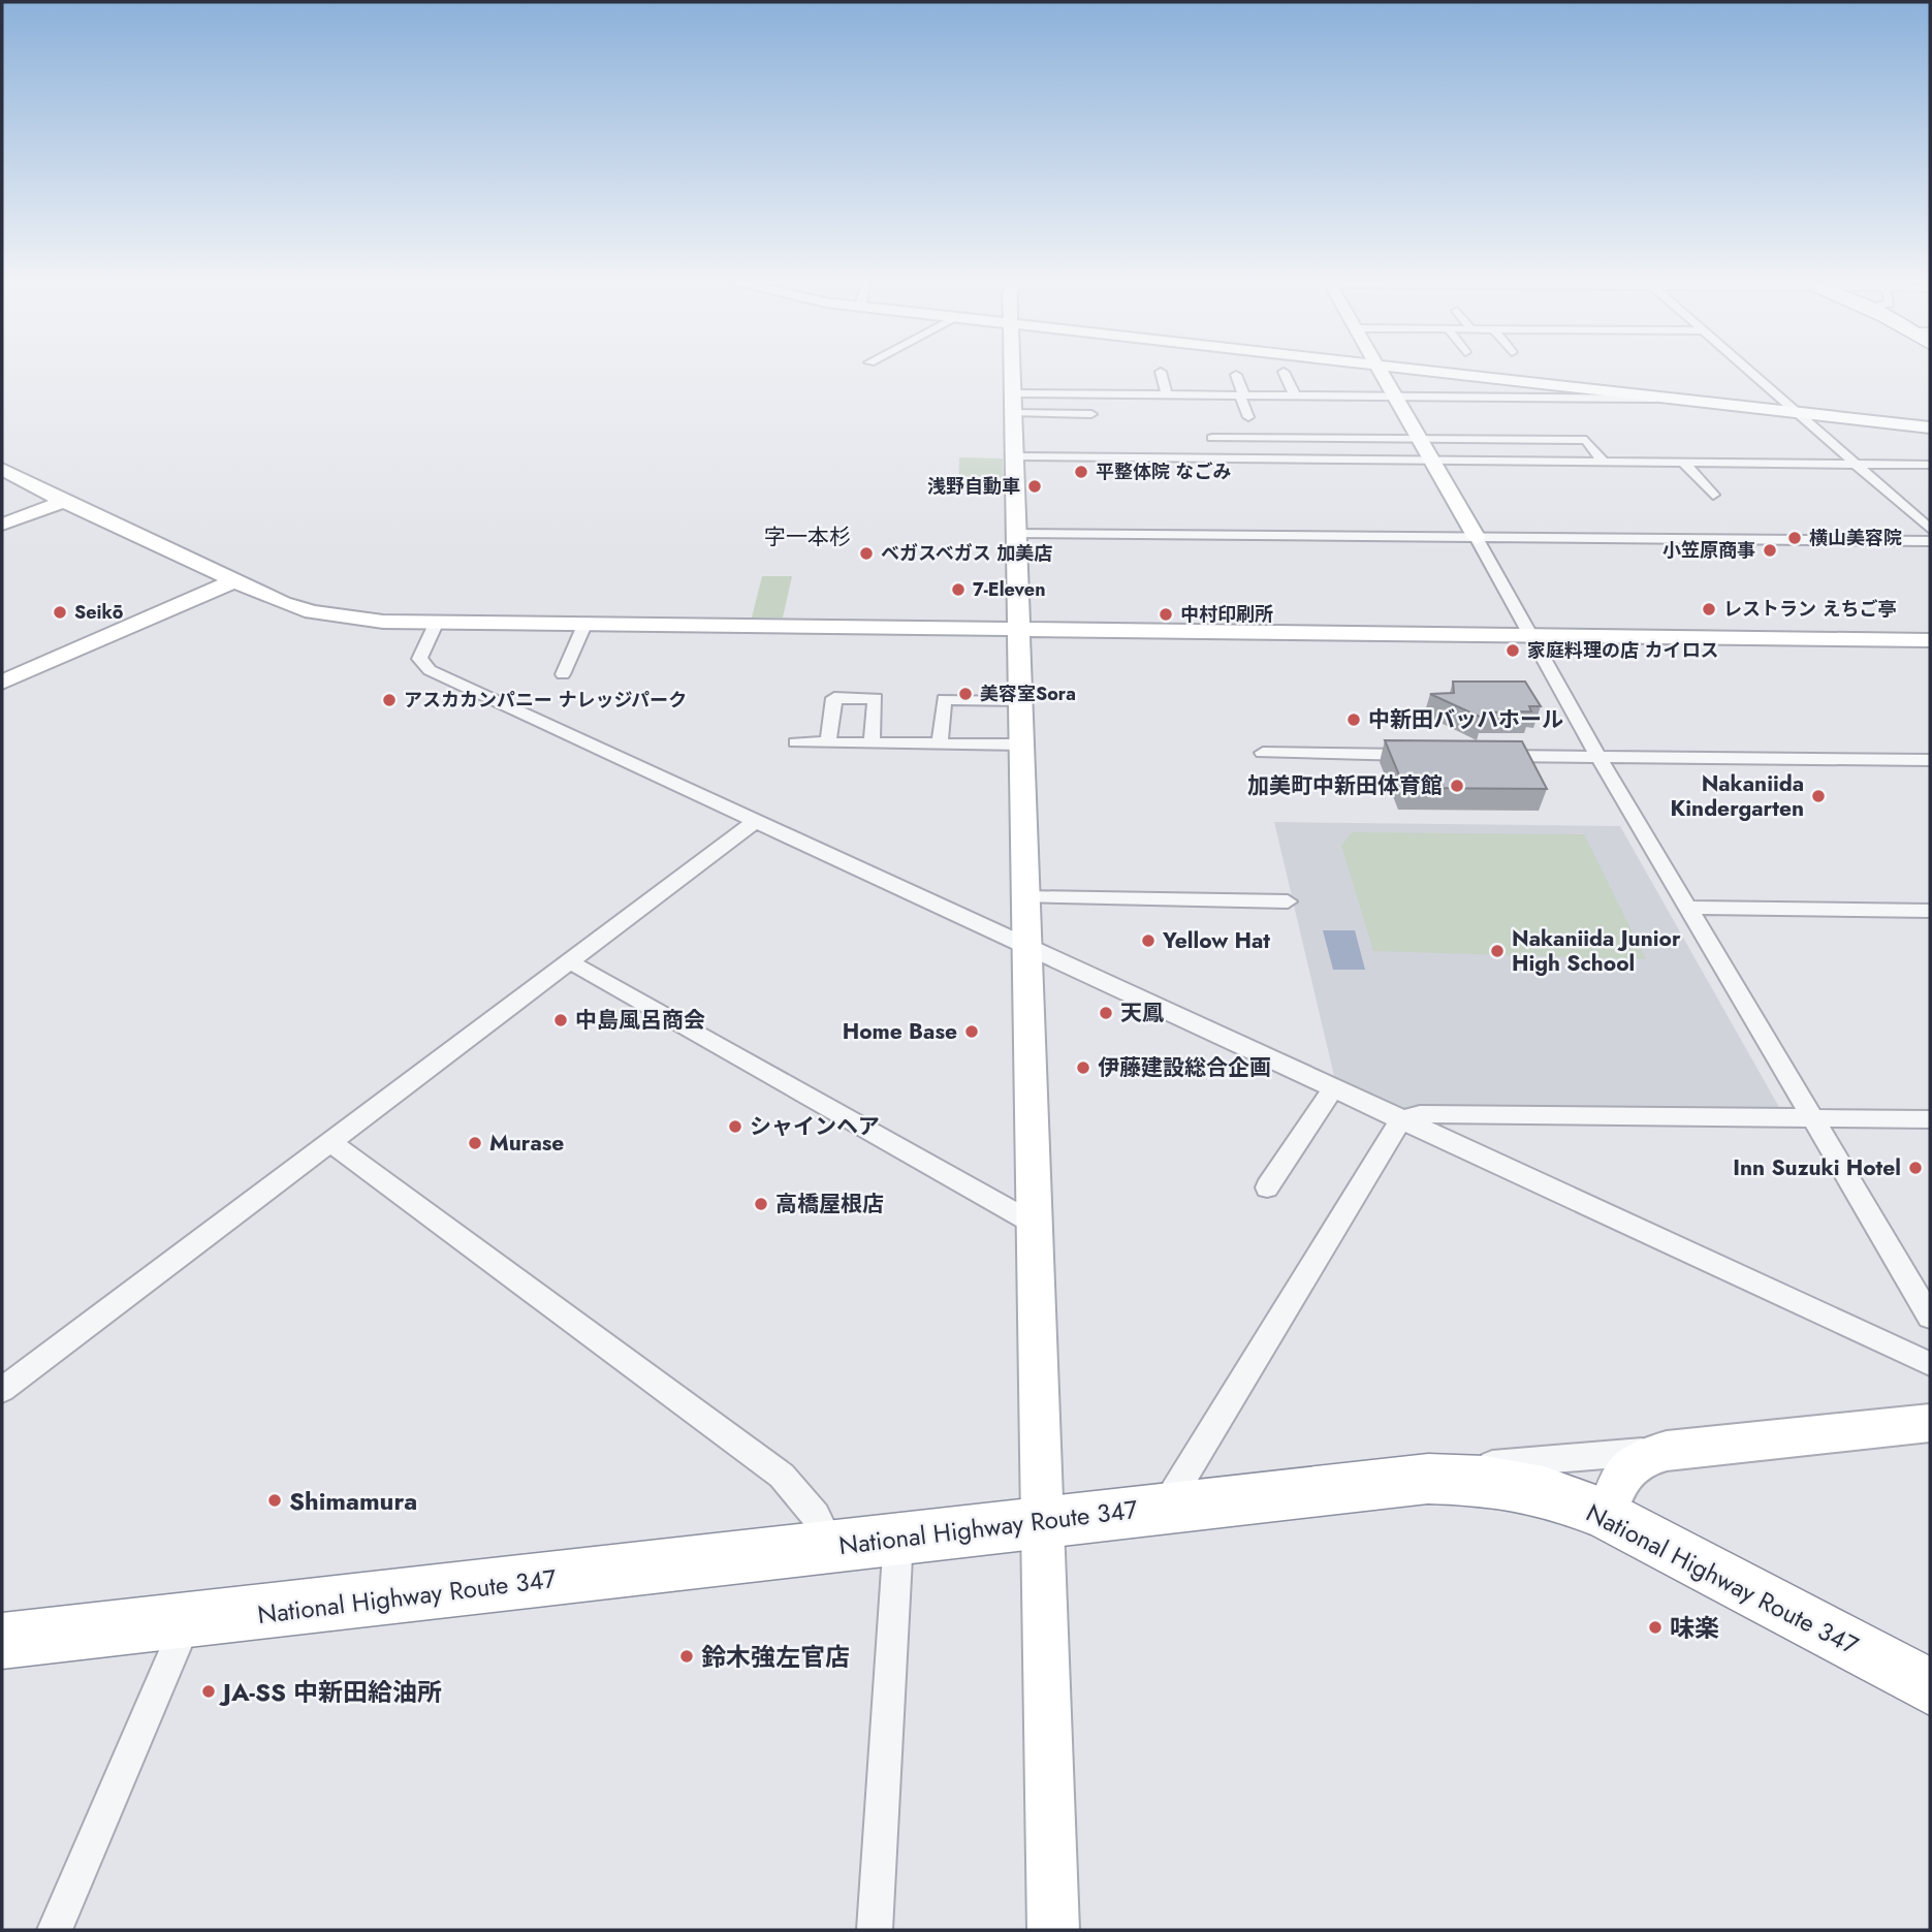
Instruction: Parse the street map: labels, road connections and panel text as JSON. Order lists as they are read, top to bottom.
{
  "streets": {
    "highway": ["National Highway Route 347"]
  },
  "districts": ["字一本杉"],
  "places": [
    "平整体院 なごみ",
    "浅野自動車",
    "横山美容院",
    "小笠原商事",
    "ベガスベガス 加美店",
    "7-Eleven",
    "レストラン えちご亭",
    "Seikō",
    "中村印刷所",
    "家庭料理の店 カイロス",
    "美容室Sora",
    "アスカカンパニー ナレッジパーク",
    "中新田バッハホール",
    "加美町中新田体育館",
    "Nakaniida Kindergarten",
    "Yellow Hat",
    "Nakaniida Junior High School",
    "天鳳",
    "中島風呂商会",
    "Home Base",
    "伊藤建設総合企画",
    "シャインヘア",
    "Murase",
    "Inn Suzuki Hotel",
    "高橋屋根店",
    "Shimamura",
    "味楽",
    "鈴木強左官店",
    "JA-SS 中新田給油所"
  ]
}
